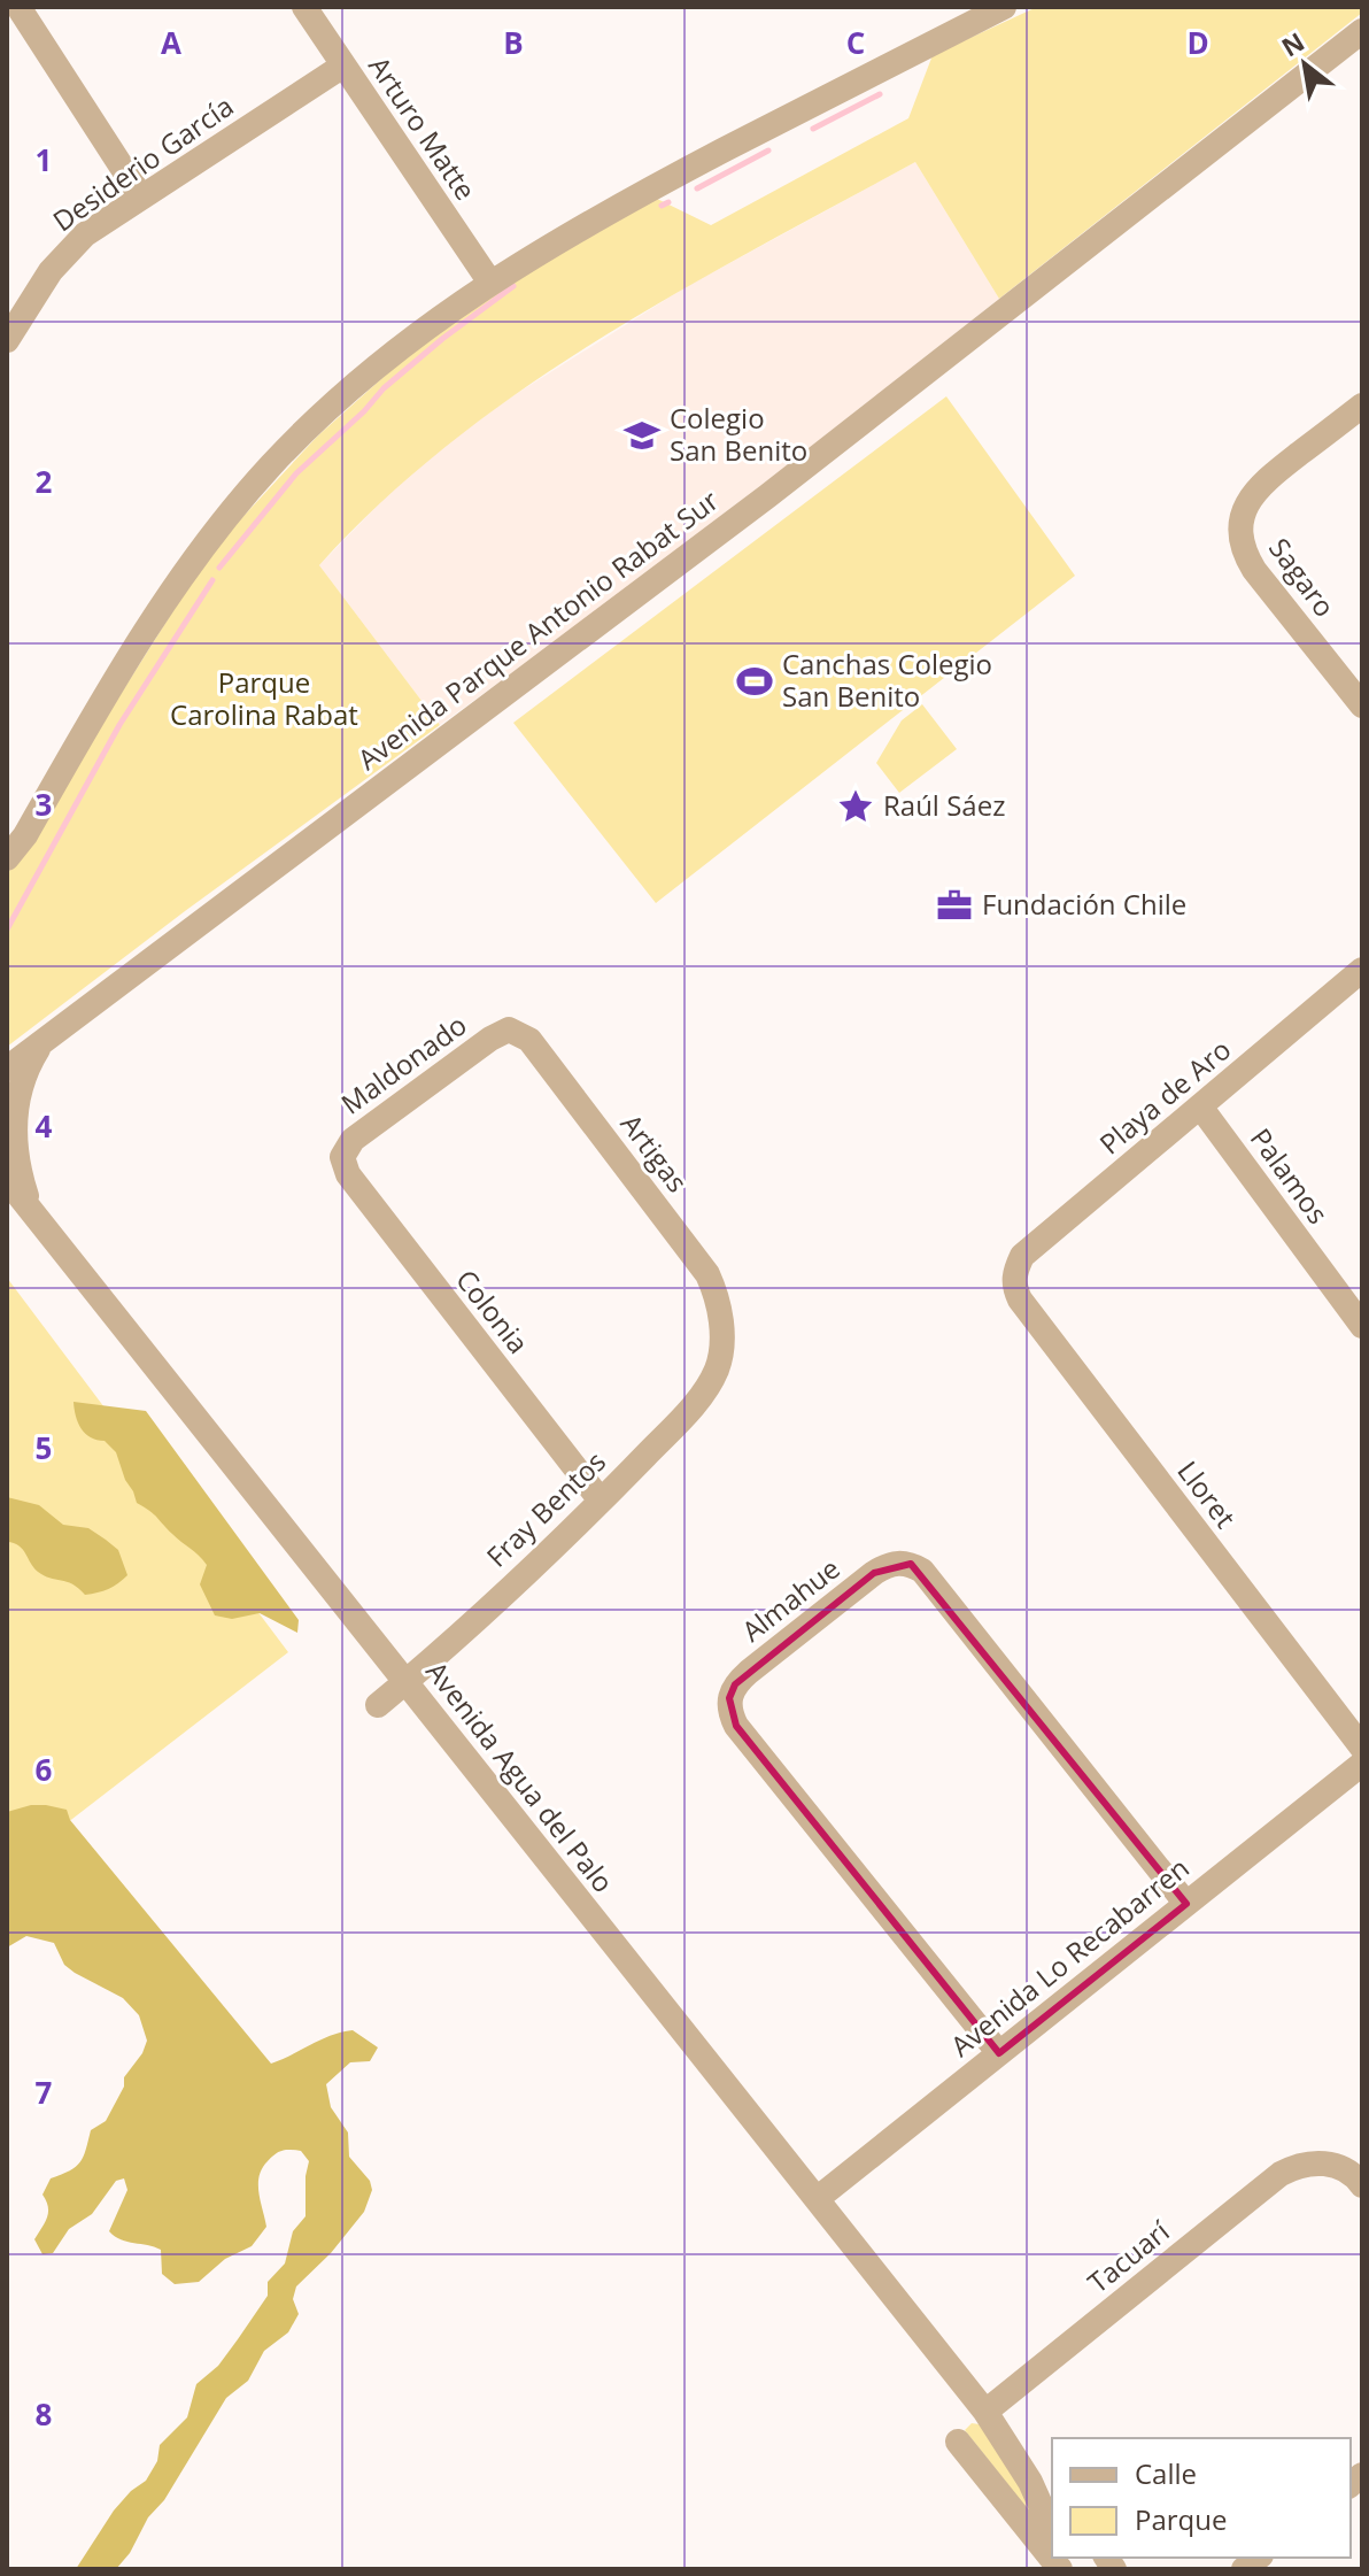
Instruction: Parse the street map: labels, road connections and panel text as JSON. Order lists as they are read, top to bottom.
{
  "streets": {
    "street": [
      "Arturo Matte",
      "Desiderio García",
      "Sagaro",
      "Avenida Parque Antonio Rabat Sur",
      "Maldonado",
      "Playa de Aro",
      "Artigas",
      "Palamos",
      "Colonia",
      "Lloret",
      "Fray Bentos",
      "Almahue",
      "Avenida Agua del Palo",
      "Avenida Lo Recabarren",
      "Tacuarí"
    ]
  },
  "crossings": [
    ["Arturo Matte", "Desiderio García"],
    ["Maldonado", "Artigas"],
    ["Maldonado", "Colonia"],
    ["Playa de Aro", "Palamos"],
    ["Playa de Aro", "Lloret"],
    ["Artigas", "Fray Bentos"],
    ["Colonia", "Fray Bentos"],
    ["Fray Bentos", "Avenida Agua del Palo"],
    ["Almahue", "Avenida Lo Recabarren"],
    ["Avenida Agua del Palo", "Avenida Lo Recabarren"],
    ["Avenida Agua del Palo", "Tacuarí"]
  ],
  "parks": ["Parque Carolina Rabat"],
  "places": {
    "school or university": ["Colegio San Benito"],
    "sports": ["Canchas Colegio San Benito"],
    "place": ["Raúl Sáez"],
    "office": ["Fundación Chile"]
  },
  "legend": ["Calle", "Parque"],
  "north": "top left",
  "grid": {
    "columns": [
      "A",
      "B",
      "C",
      "D"
    ],
    "rows": [
      "1",
      "2",
      "3",
      "4",
      "5",
      "6",
      "7",
      "8"
    ]
  }
}
